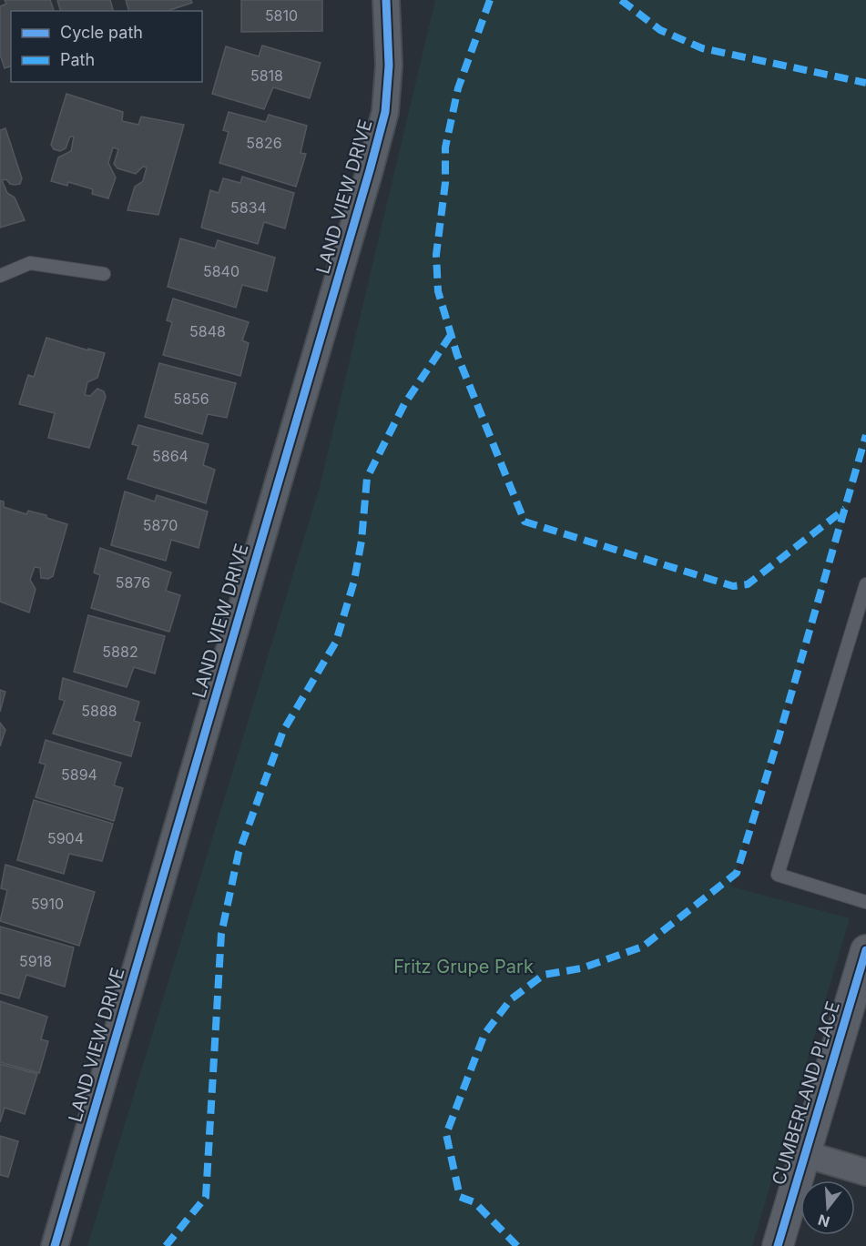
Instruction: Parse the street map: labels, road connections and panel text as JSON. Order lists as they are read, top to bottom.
{
  "streets": {
    "street": ["LAND VIEW DRIVE", "CUMBERLAND PLACE"]
  },
  "parks": ["Fritz Grupe Park"],
  "house_numbers": [
    "5810",
    "5818",
    "5826",
    "5834",
    "5840",
    "5848",
    "5856",
    "5864",
    "5870",
    "5876",
    "5882",
    "5888",
    "5894",
    "5904",
    "5910",
    "5918"
  ],
  "legend": ["Cycle path", "Path"],
  "north": "bottom"
}
